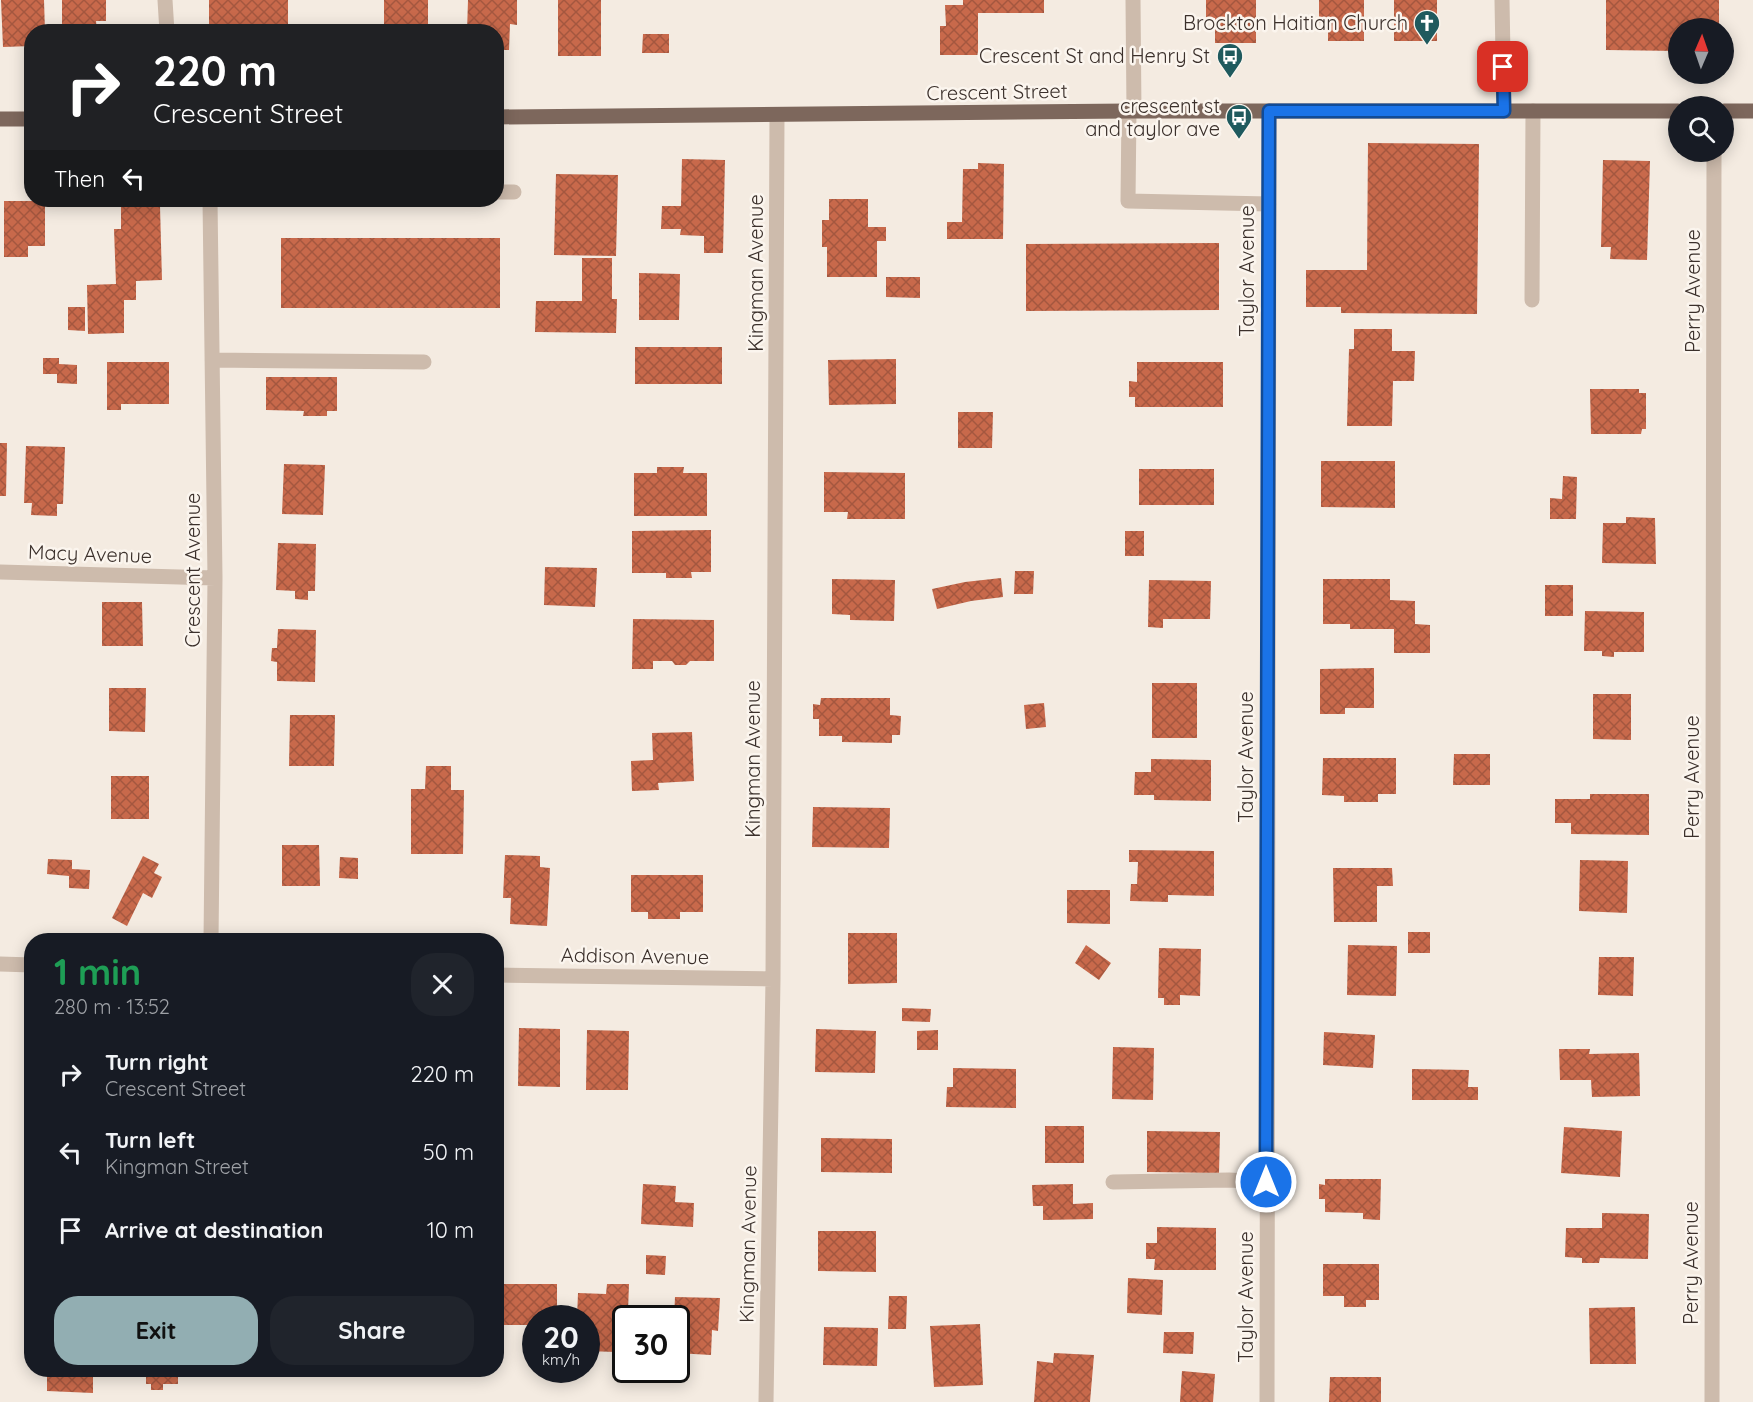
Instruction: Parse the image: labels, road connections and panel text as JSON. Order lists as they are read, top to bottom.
{
  "streets": {
    "main road": ["Crescent Street"],
    "street": [
      "Taylor Avenue",
      "Kingman Avenue",
      "Perry Avenue",
      "Macy Avenue",
      "Crescent Avenue",
      "Addison Avenue"
    ]
  },
  "crossings": [
    ["Crescent Street", "Taylor Avenue"],
    ["Crescent Street", "Kingman Avenue"],
    ["Kingman Avenue", "Addison Avenue"],
    ["Macy Avenue", "Crescent Avenue"]
  ],
  "places": {
    "church": ["Brockton Haitian Church"],
    "bus stop": ["Crescent St and Henry St", "crescent st and taylor ave"]
  },
  "north": "top",
  "page": {
    "turn": ["220 m", "Crescent Street"],
    "then": "Then",
    "heading": ["1 min", "280 m · 13:52"],
    "list": [
      {
        "name": "Turn right",
        "note": "Crescent Street",
        "value": "220 m"
      },
      {
        "name": "Turn left",
        "note": "Kingman Street",
        "value": "50 m"
      },
      {
        "name": "Arrive at destination",
        "value": "10 m"
      }
    ],
    "buttons": ["Exit", "Share"],
    "speed": "20 km/h",
    "limit": "30"
  }
}
